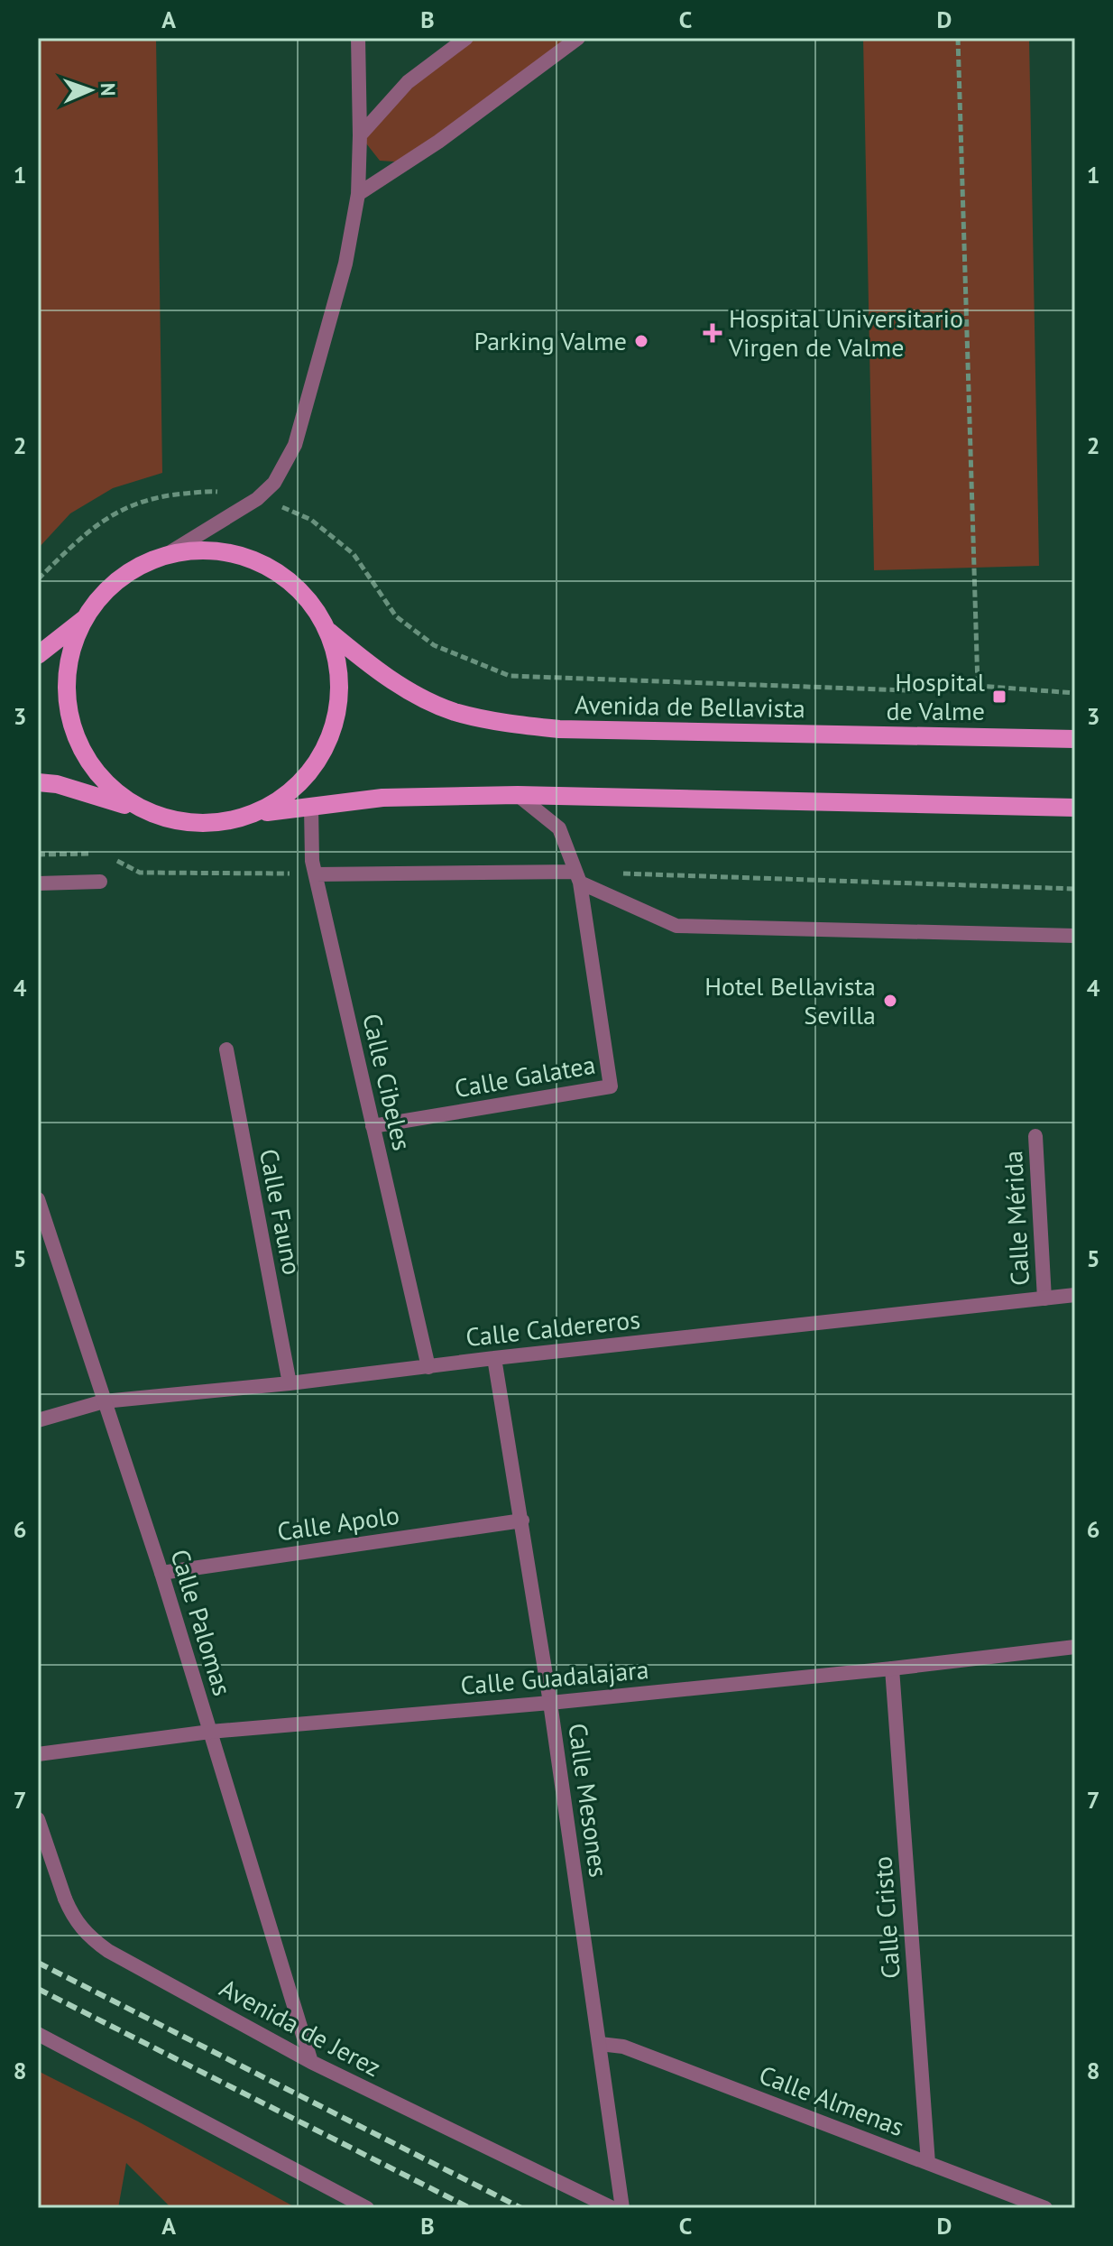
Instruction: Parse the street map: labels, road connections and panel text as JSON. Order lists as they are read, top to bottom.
{
  "streets": {
    "main road": ["Avenida de Bellavista"],
    "street": [
      "Calle Galatea",
      "Calle Cibeles",
      "Calle Fauno",
      "Calle Mérida",
      "Calle Caldereros",
      "Calle Apolo",
      "Calle Palomas",
      "Calle Guadalajara",
      "Calle Mesones",
      "Calle Cristo",
      "Avenida de Jerez",
      "Calle Almenas"
    ]
  },
  "crossings": [
    ["Calle Galatea", "Calle Cibeles"],
    ["Calle Cibeles", "Calle Caldereros"],
    ["Calle Fauno", "Calle Caldereros"],
    ["Calle Mérida", "Calle Caldereros"],
    ["Calle Caldereros", "Calle Palomas"],
    ["Calle Caldereros", "Calle Mesones"],
    ["Calle Apolo", "Calle Palomas"],
    ["Calle Apolo", "Calle Mesones"],
    ["Calle Palomas", "Calle Guadalajara"],
    ["Calle Palomas", "Avenida de Jerez"],
    ["Calle Guadalajara", "Calle Mesones"],
    ["Calle Guadalajara", "Calle Cristo"],
    ["Calle Mesones", "Calle Almenas"],
    ["Calle Cristo", "Calle Almenas"]
  ],
  "places": {
    "health": ["Hospital Universitario Virgen de Valme"],
    "other": ["Parking Valme", "Hotel Bellavista Sevilla"],
    "transit": ["Hospital de Valme"]
  },
  "north": "right",
  "grid": {
    "columns": [
      "A",
      "B",
      "C",
      "D"
    ],
    "rows": [
      "1",
      "2",
      "3",
      "4",
      "5",
      "6",
      "7",
      "8"
    ]
  }
}
